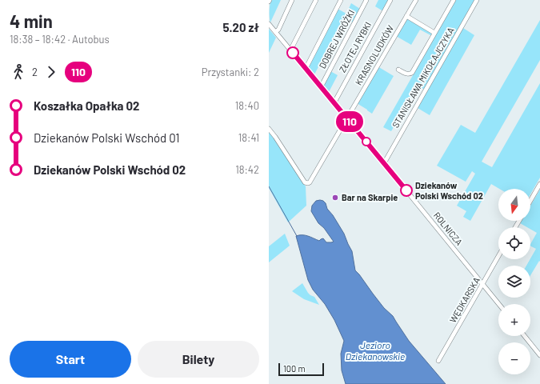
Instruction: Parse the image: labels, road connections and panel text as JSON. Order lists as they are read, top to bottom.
{
  "streets": {
    "street": [
      "DOBREJ WRÓŻKI",
      "ZŁOTEJ RYBKI",
      "KRASNOLUDKÓW",
      "STANISŁAWA MIKOŁAJCZYKA",
      "ROLNICZA",
      "WĘDKARSKA"
    ]
  },
  "crossings": [
    ["DOBREJ WRÓŻKI", "ROLNICZA"],
    ["ZŁOTEJ RYBKI", "ROLNICZA"],
    ["KRASNOLUDKÓW", "ROLNICZA"],
    ["STANISŁAWA MIKOŁAJCZYKA", "ROLNICZA"],
    ["ROLNICZA", "WĘDKARSKA"]
  ],
  "water": ["Jezioro Dziekanowskie"],
  "places": ["Dziekanów Polski Wschód 02", "Bar na Skarpie"],
  "lines": ["bus line 110"],
  "scale_bar": "100 m",
  "north": "bottom",
  "page": {
    "heading": ["4 min", "18:38 – 18:42 · Autobus", "5.20 zł"],
    "on_map": "110",
    "legs": ["2", "110", "Przystanki: 2"],
    "list": [
      {
        "name": "Koszałka Opałka 02",
        "value": "18:40"
      },
      {
        "name": "Dziekanów Polski Wschód 01",
        "value": "18:41"
      },
      {
        "name": "Dziekanów Polski Wschód 02",
        "value": "18:42"
      }
    ],
    "map_buttons": ["+", "−"],
    "buttons": ["Start", "Bilety"],
    "scale": "100 m"
  }
}
